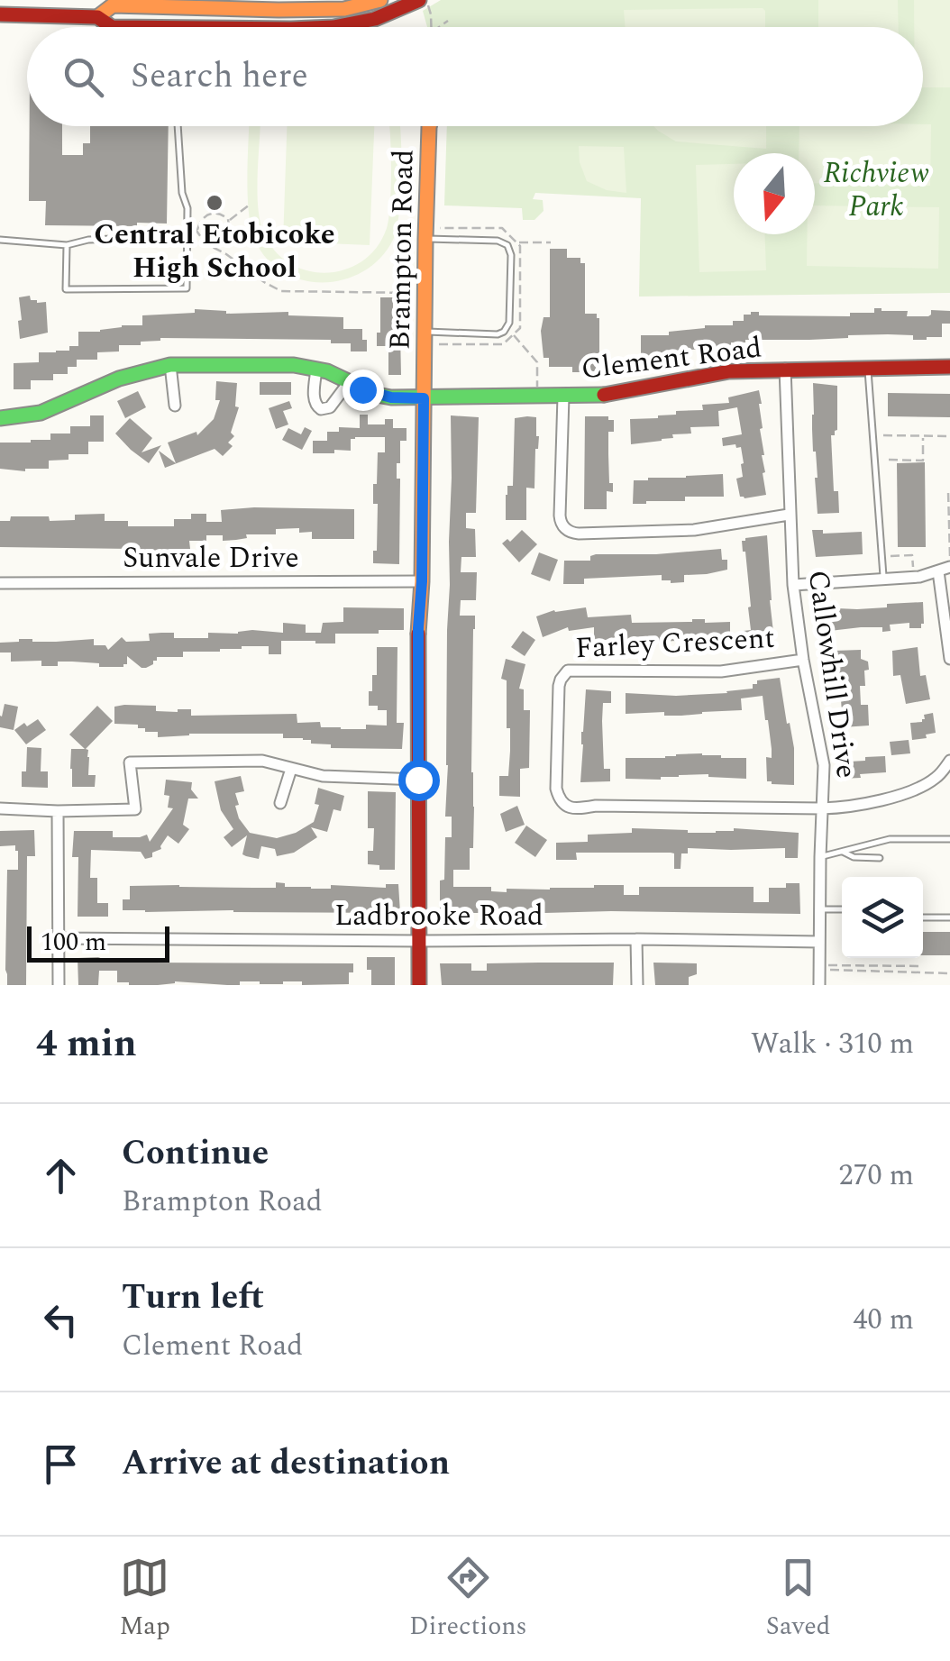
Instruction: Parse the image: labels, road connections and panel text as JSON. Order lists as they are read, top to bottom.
{
  "streets": {
    "street": [
      "Brampton Road",
      "Clement Road",
      "Sunvale Drive",
      "Farley Crescent",
      "Callowhill Drive",
      "Ladbrooke Road"
    ]
  },
  "crossings": [
    ["Brampton Road", "Clement Road"],
    ["Brampton Road", "Sunvale Drive"],
    ["Brampton Road", "Ladbrooke Road"],
    ["Clement Road", "Callowhill Drive"],
    ["Farley Crescent", "Callowhill Drive"],
    ["Callowhill Drive", "Ladbrooke Road"]
  ],
  "parks": ["Richview Park"],
  "places": ["Central Etobicoke High School"],
  "scale_bar": "100 m",
  "north": "bottom",
  "page": {
    "search": "Search here",
    "scale": "100 m",
    "heading": ["4 min", "Walk · 310 m"],
    "list": [
      ["Continue", "Brampton Road", "270 m"],
      ["Turn left", "Clement Road", "40 m"],
      "Arrive at destination"
    ],
    "nav": ["Map", "Directions", "Saved"]
  }
}
